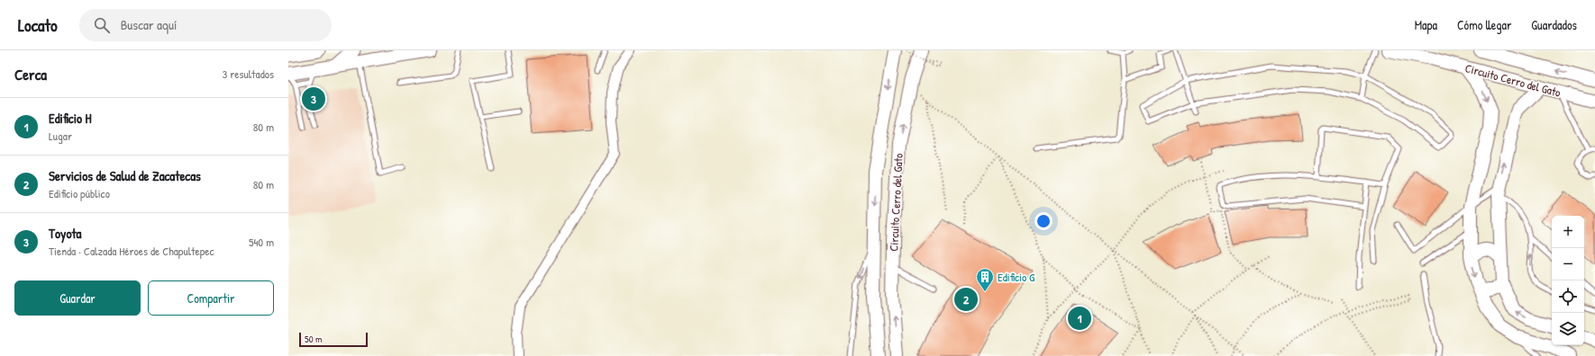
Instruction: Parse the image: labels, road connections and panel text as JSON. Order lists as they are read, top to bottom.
{
  "streets": {
    "street": ["Circuito Cerro del Gato"]
  },
  "places": {
    "building": ["Edificio G"]
  },
  "scale_bar": "50 m",
  "page": {
    "header": "Locato",
    "search": "Buscar aquí",
    "nav": ["Mapa", "Cómo llegar", "Guardados"],
    "heading": ["Cerca", "3 resultados"],
    "pins": ["3", "2", "1"],
    "list": [
      {
        "mark": "1",
        "name": "Edificio H",
        "note": "Lugar",
        "value": "80 m"
      },
      {
        "mark": "2",
        "name": "Servicios de Salud de Zacatecas",
        "note": "Edificio público",
        "value": "80 m"
      },
      {
        "mark": "3",
        "name": "Toyota",
        "note": "Tienda · Calzada Héroes de Chapultepec",
        "value": "540 m"
      }
    ],
    "map_buttons": ["+", "−"],
    "buttons": ["Guardar", "Compartir"],
    "scale": "50 m"
  }
}
